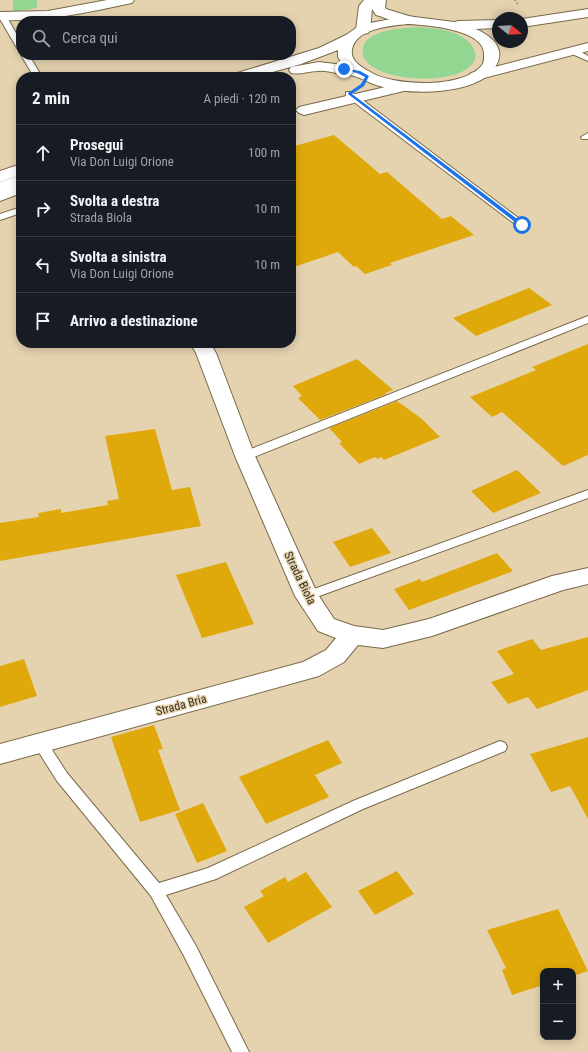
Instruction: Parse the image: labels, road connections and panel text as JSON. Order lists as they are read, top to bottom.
{
  "streets": {
    "main road": ["Strada Biola", "Strada Bria"]
  },
  "crossings": [
    ["Strada Biola", "Strada Bria"]
  ],
  "north": "right",
  "page": {
    "search": "Cerca qui",
    "heading": ["2 min", "A piedi · 120 m"],
    "list": [
      ["Prosegui", "Via Don Luigi Orione", "100 m"],
      ["Svolta a destra", "Strada Biola", "10 m"],
      ["Svolta a sinistra", "Via Don Luigi Orione", "10 m"],
      "Arrivo a destinazione"
    ],
    "map_buttons": ["+", "−"]
  }
}
